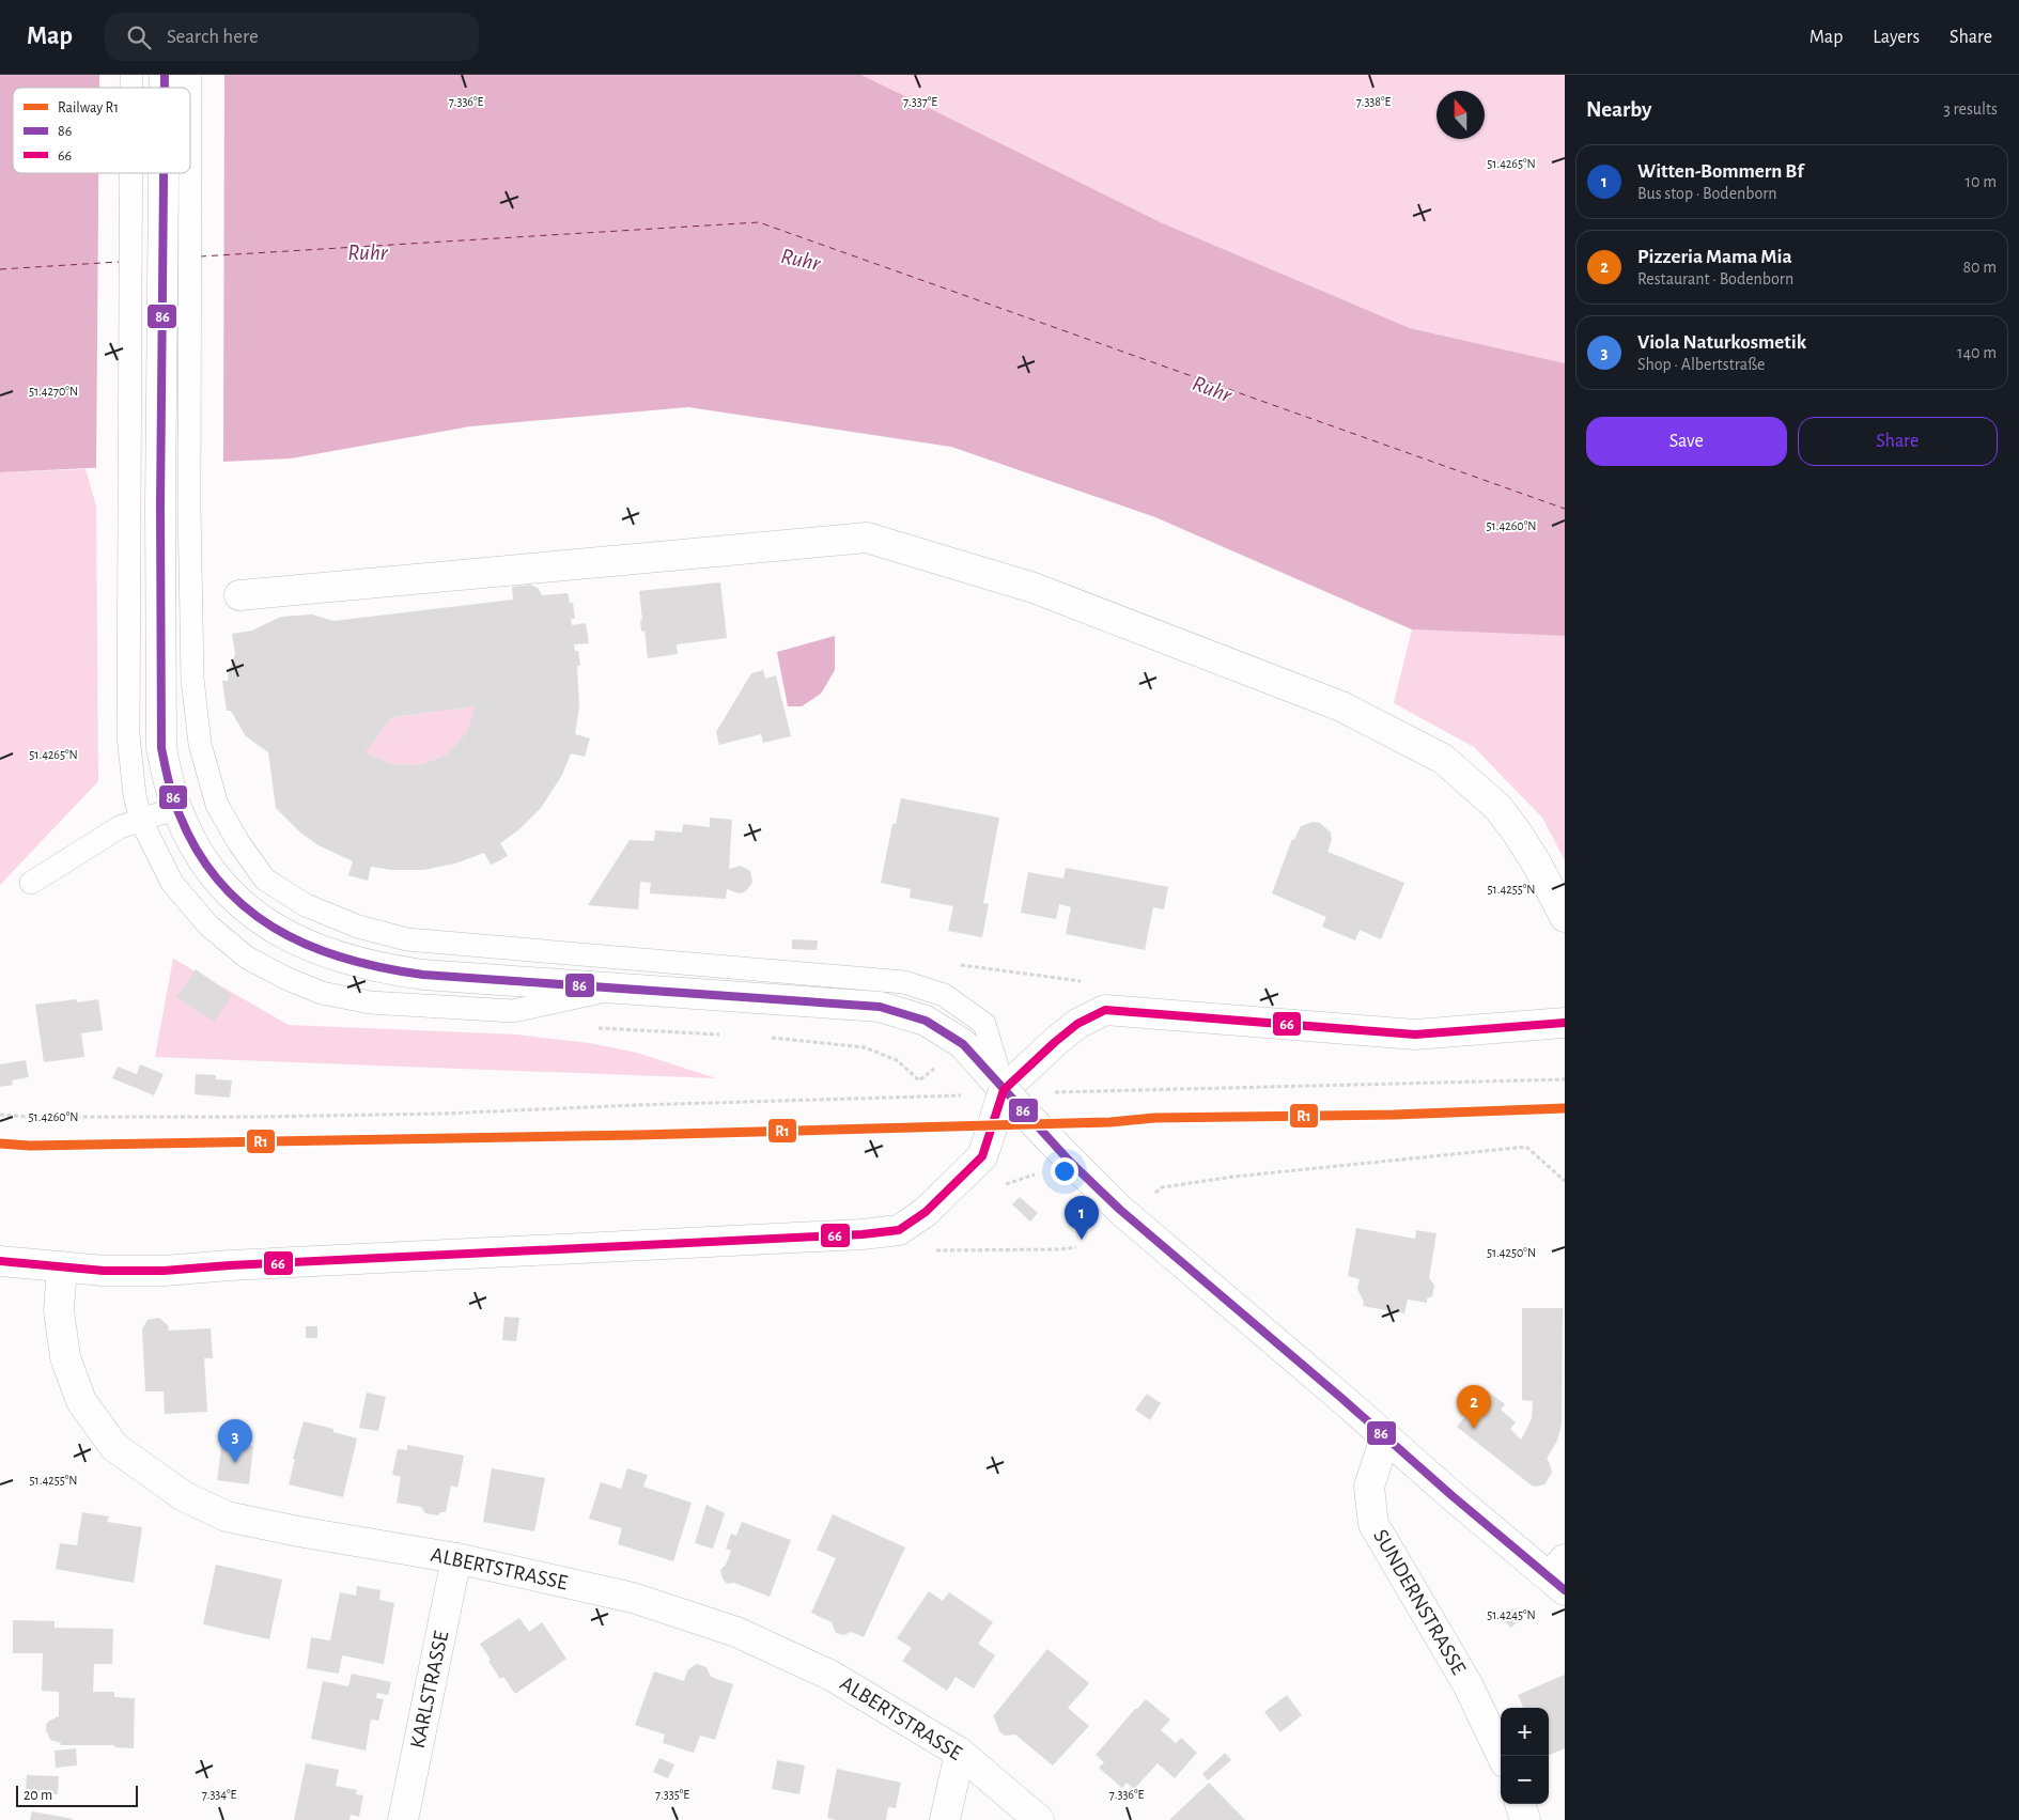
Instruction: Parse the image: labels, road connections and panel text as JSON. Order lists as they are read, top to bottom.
{
  "streets": {
    "street": ["ALBERTSTRASSE", "SUNDERNSTRASSE", "KARLSTRASSE"]
  },
  "crossings": [
    ["ALBERTSTRASSE", "KARLSTRASSE"]
  ],
  "water": ["Ruhr"],
  "lines": ["transit line 86", "transit line 66", "rail line R1"],
  "legend": ["Railway R1", "86", "66"],
  "scale_bar": "20 m",
  "north": "top",
  "page": {
    "header": "Map",
    "search": "Search here",
    "nav": ["Map", "Layers", "Share"],
    "heading": ["Nearby", "3 results"],
    "list": [
      {
        "mark": "1",
        "name": "Witten-Bommern Bf",
        "note": "Bus stop · Bodenborn",
        "value": "10 m"
      },
      {
        "mark": "2",
        "name": "Pizzeria Mama Mia",
        "note": "Restaurant · Bodenborn",
        "value": "80 m"
      },
      {
        "mark": "3",
        "name": "Viola Naturkosmetik",
        "note": "Shop · Albertstraße",
        "value": "140 m"
      }
    ],
    "buttons": ["Save", "Share"],
    "pins": ["1", "2", "3"],
    "map_buttons": ["+", "−"],
    "scale": "20 m"
  },
  "coordinates": [
    "7.336°E",
    "7.337°E",
    "7.338°E",
    "51.4265°N",
    "51.4270°N",
    "51.4260°N",
    "51.4255°N",
    "51.4250°N",
    "51.4245°N",
    "7.334°E",
    "7.335°E"
  ]
}
